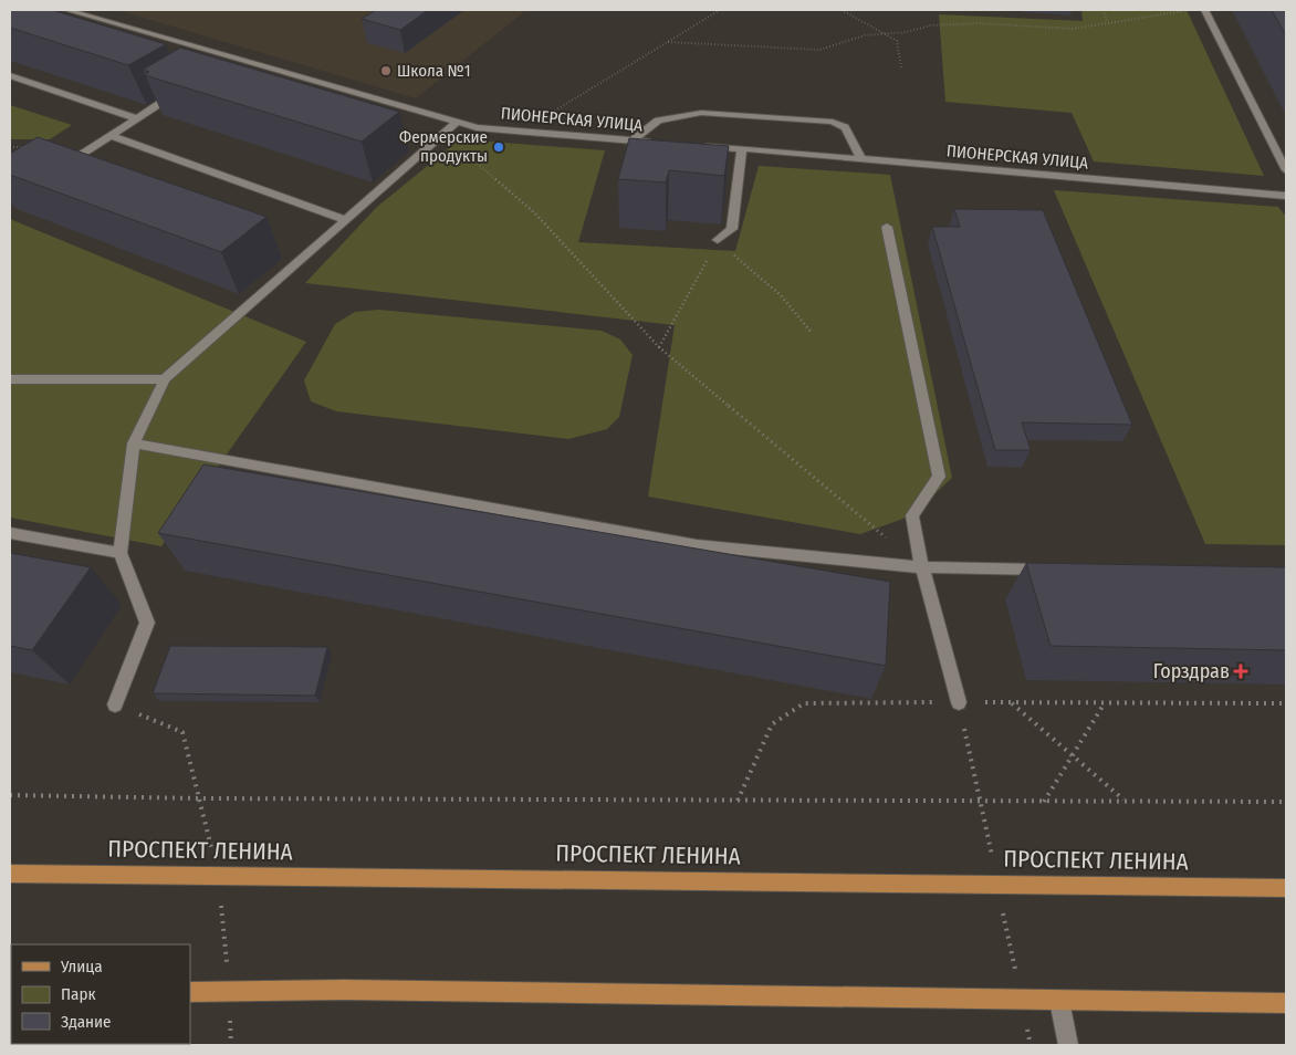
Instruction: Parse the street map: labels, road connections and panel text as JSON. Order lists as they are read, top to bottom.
{
  "streets": {
    "main road": ["ПРОСПЕКТ ЛЕНИНА"],
    "street": ["ПИОНЕРСКАЯ УЛИЦА"]
  },
  "places": {
    "other": ["Школа №1", "Фермерские продукты"],
    "health": ["Горздрав"]
  },
  "legend": ["Улица", "Парк", "Здание"]
}
